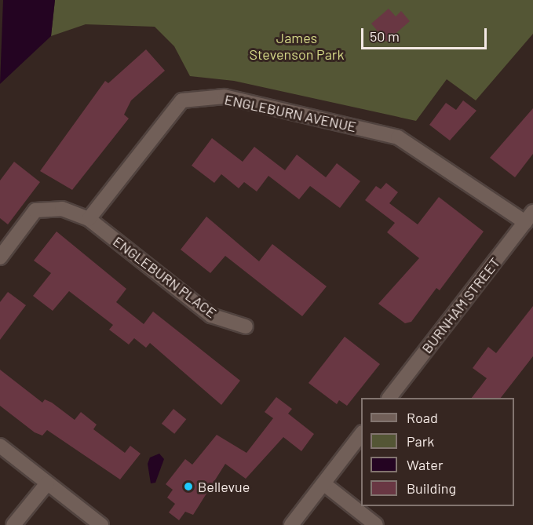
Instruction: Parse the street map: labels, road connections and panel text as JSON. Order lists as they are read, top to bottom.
{
  "streets": {
    "street": ["ENGLEBURN AVENUE", "ENGLEBURN PLACE", "BURNHAM STREET"]
  },
  "crossings": [
    ["ENGLEBURN AVENUE", "ENGLEBURN PLACE"],
    ["ENGLEBURN AVENUE", "BURNHAM STREET"]
  ],
  "parks": ["James Stevenson Park"],
  "places": ["Bellevue"],
  "legend": [
    "Road",
    "Park",
    "Water",
    "Building"
  ],
  "scale_bar": "50 m"
}
